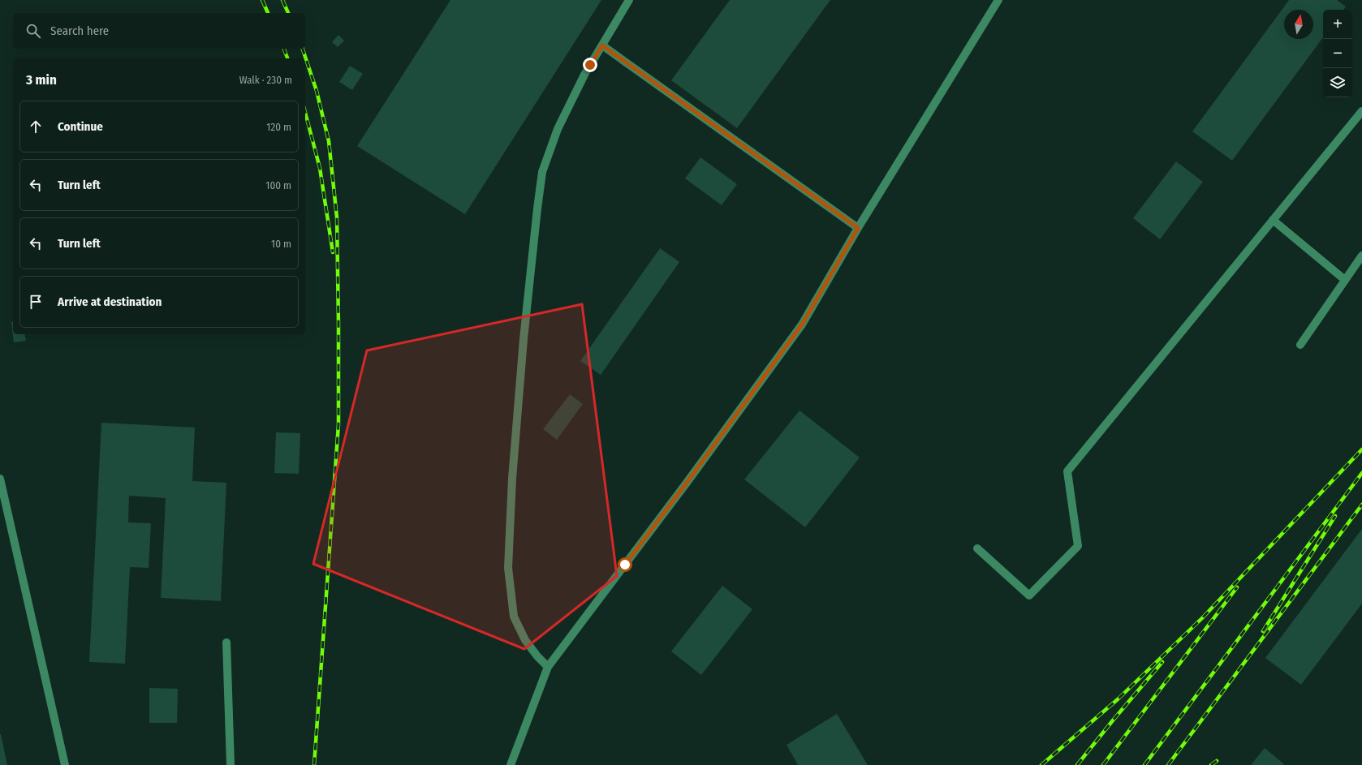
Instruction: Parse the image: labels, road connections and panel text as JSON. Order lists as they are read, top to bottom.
{
  "north": "top",
  "page": {
    "map_buttons": ["+", "−"],
    "search": "Search here",
    "heading": ["3 min", "Walk · 230 m"],
    "list": [
      ["Continue", "120 m"],
      ["Turn left", "100 m"],
      ["Turn left", "10 m"],
      "Arrive at destination"
    ]
  }
}
